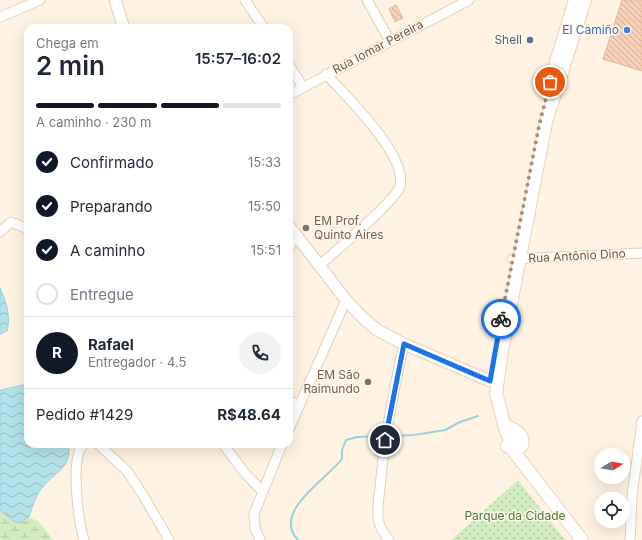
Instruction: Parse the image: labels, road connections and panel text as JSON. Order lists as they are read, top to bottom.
{
  "streets": {
    "street": ["Rua Iomar Pereira", "Rua Antônio Dino"]
  },
  "parks": ["Parque da Cidade"],
  "places": [
    "El Camiño",
    "Shell",
    "EM Prof. Quinto Aires",
    "EM São Raimundo"
  ],
  "north": "right",
  "page": {
    "heading": ["2 min", "Chega em", "15:57–16:02"],
    "panel": [
      "Rafael",
      "Entregador · 4.5",
      "Pedido #1429",
      "R$48.64"
    ],
    "bar": "A caminho · 230 m",
    "list": [
      ["Confirmado", "15:33"],
      ["Preparando", "15:50"],
      ["A caminho", "15:51"],
      "Entregue"
    ],
    "round": "R"
  }
}
